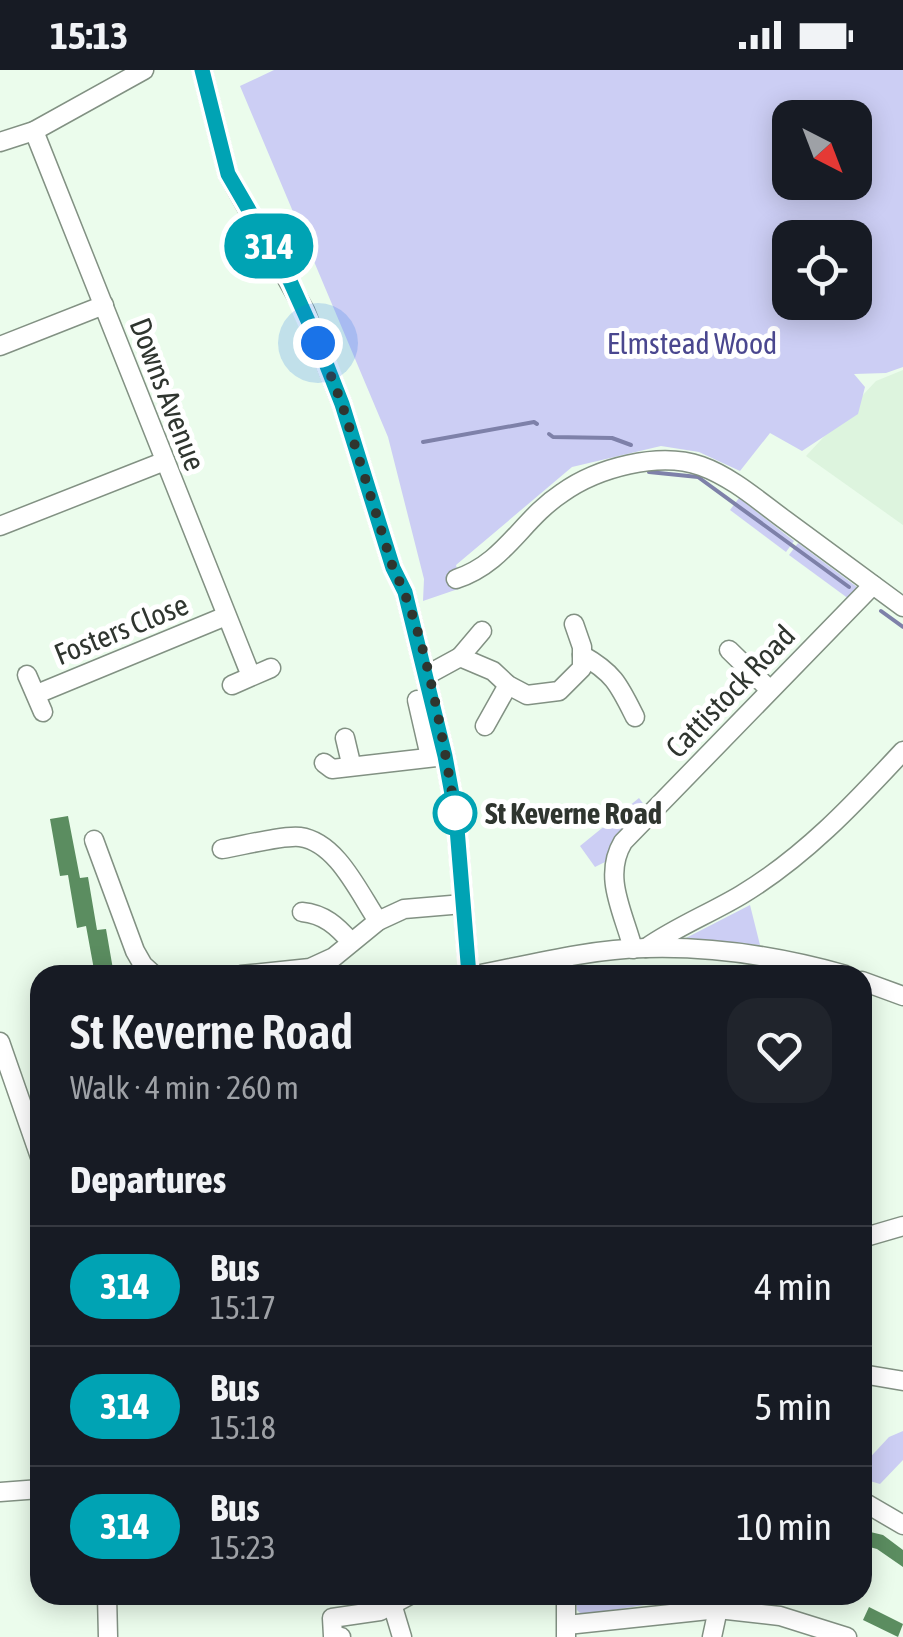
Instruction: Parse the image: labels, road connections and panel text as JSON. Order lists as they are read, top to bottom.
{
  "streets": {
    "street": ["Downs Avenue", "Fosters Close", "Cattistock Road"]
  },
  "crossings": [
    ["Downs Avenue", "Fosters Close"]
  ],
  "parks": ["Elmstead Wood"],
  "places": ["St Keverne Road"],
  "lines": ["bus line 314"],
  "north": "bottom right",
  "page": {
    "status": "15:13",
    "on_map": "314",
    "heading": [
      ["St Keverne Road", "Walk · 4 min · 260 m"],
      "Departures"
    ],
    "list": [
      {
        "mark": "314",
        "name": "Bus",
        "note": "15:17",
        "value": "4 min"
      },
      {
        "mark": "314",
        "name": "Bus",
        "note": "15:18",
        "value": "5 min"
      },
      {
        "mark": "314",
        "name": "Bus",
        "note": "15:23",
        "value": "10 min"
      }
    ]
  }
}
